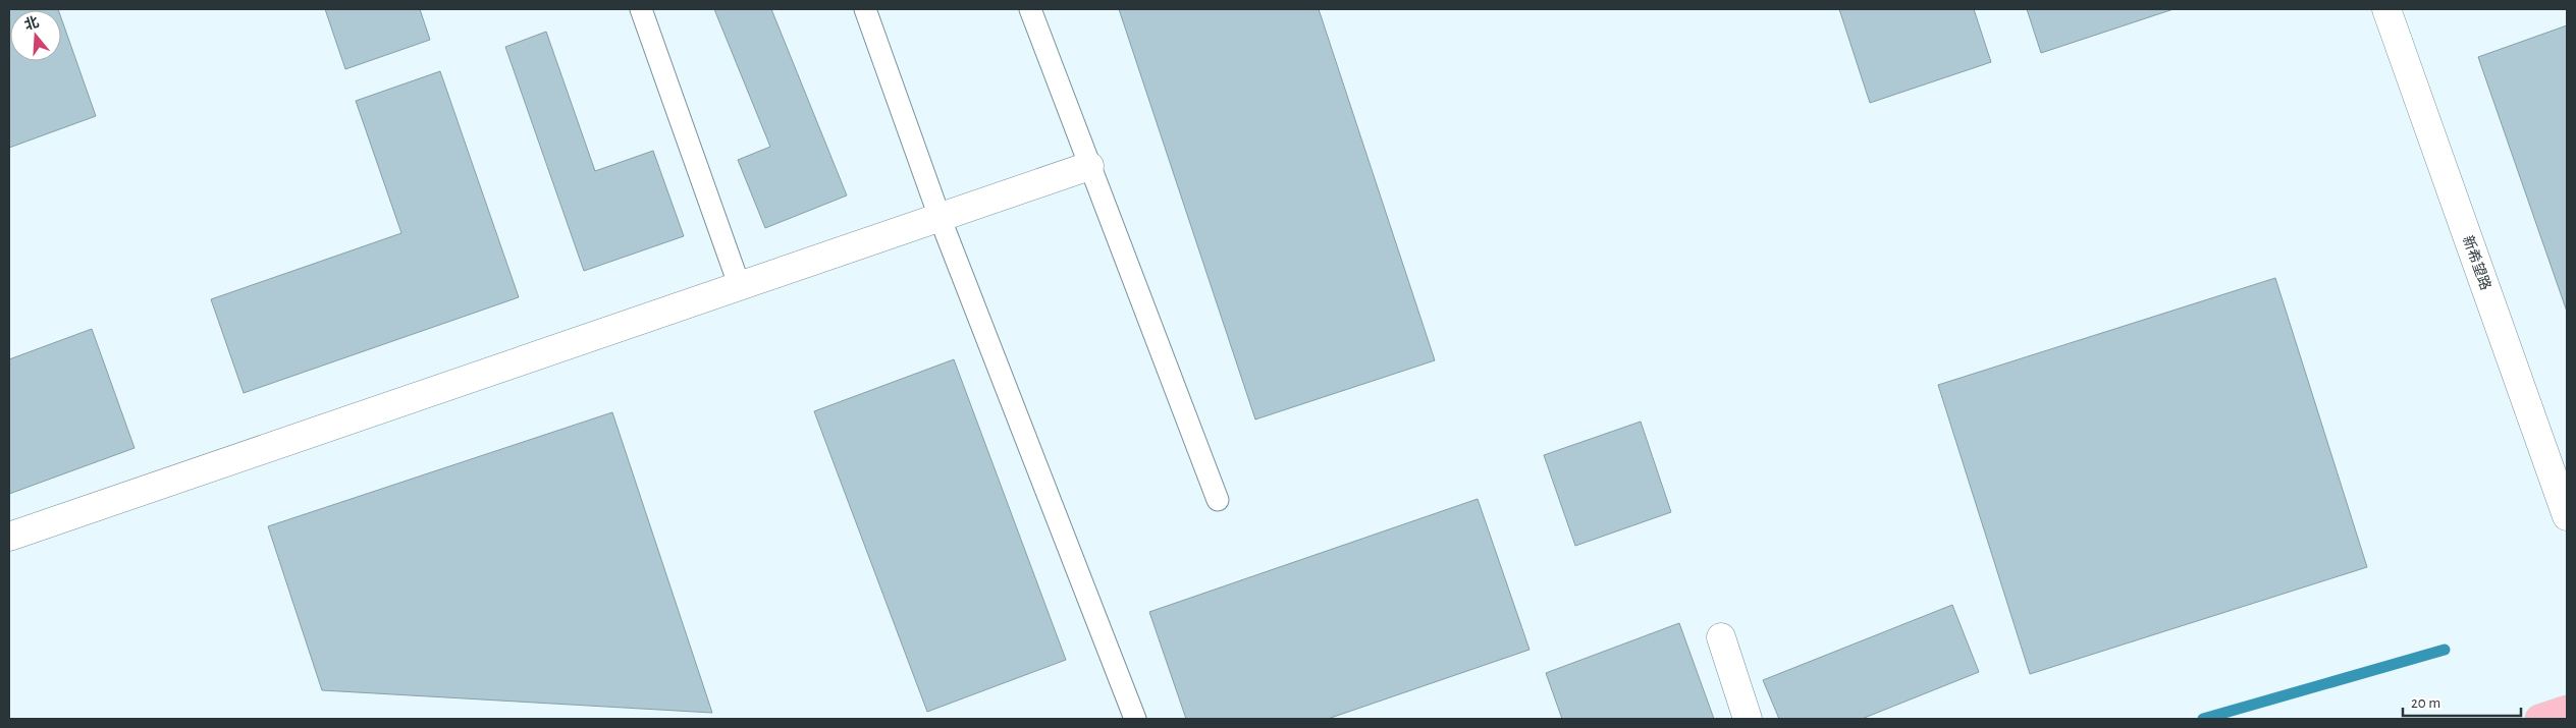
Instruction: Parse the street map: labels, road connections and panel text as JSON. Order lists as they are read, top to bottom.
{
  "streets": {
    "street": ["新希望路"]
  },
  "scale_bar": "20 m",
  "north": "top"
}
